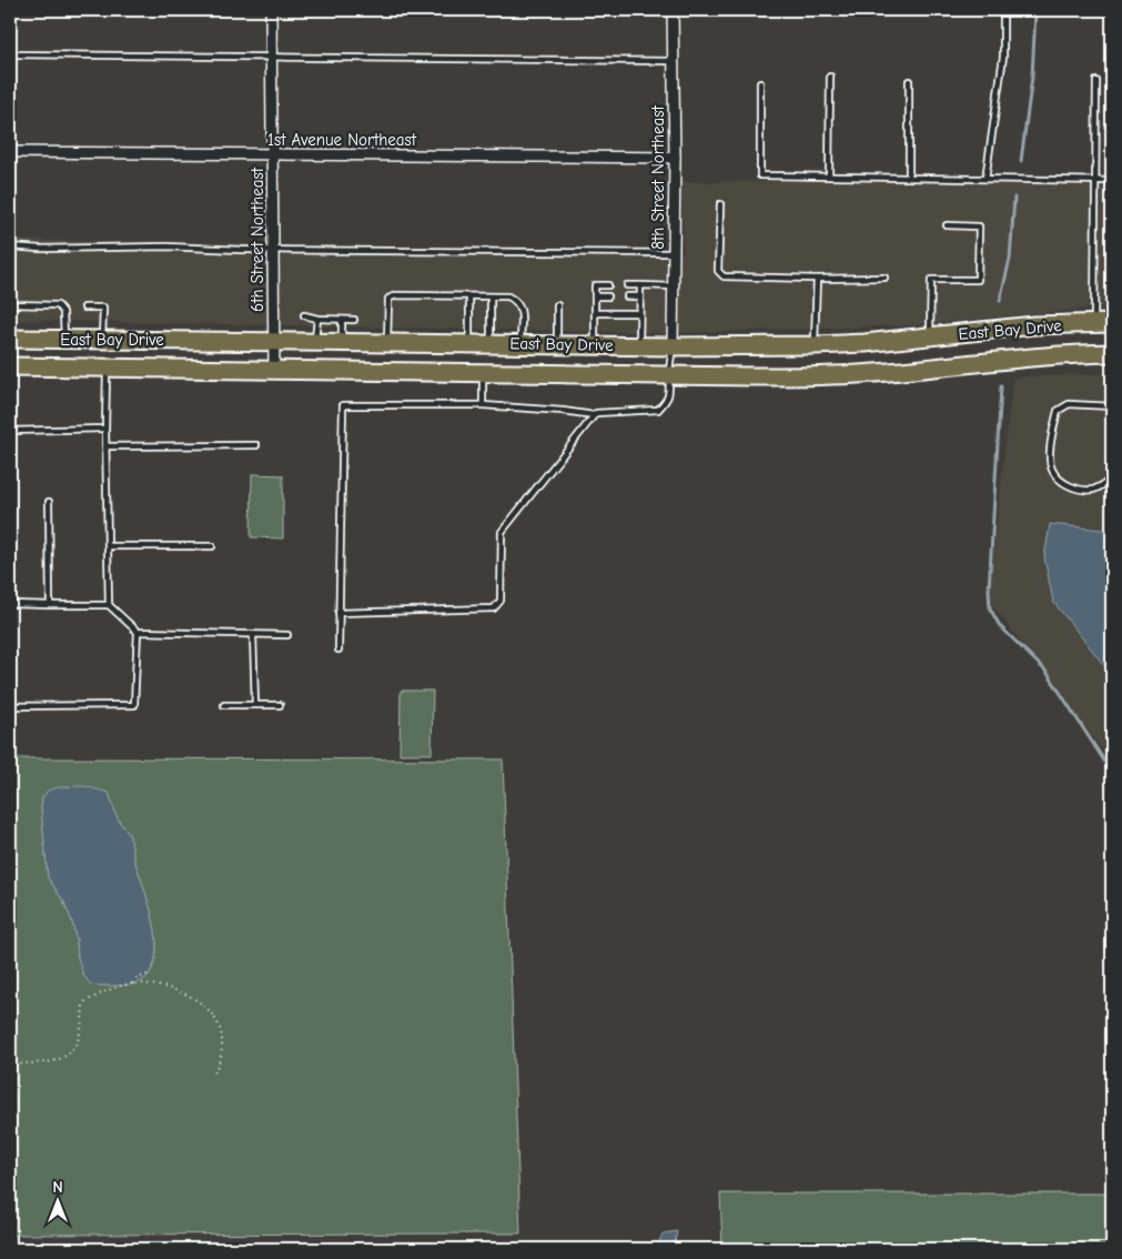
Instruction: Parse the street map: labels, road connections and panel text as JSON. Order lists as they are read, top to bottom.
{
  "streets": {
    "main road": ["East Bay Drive"],
    "street": ["1st Avenue Northeast", "8th Street Northeast", "6th Street Northeast"]
  },
  "crossings": [
    ["1st Avenue Northeast", "8th Street Northeast"],
    ["1st Avenue Northeast", "6th Street Northeast"],
    ["8th Street Northeast", "East Bay Drive"],
    ["6th Street Northeast", "East Bay Drive"]
  ],
  "north": "top"
}
